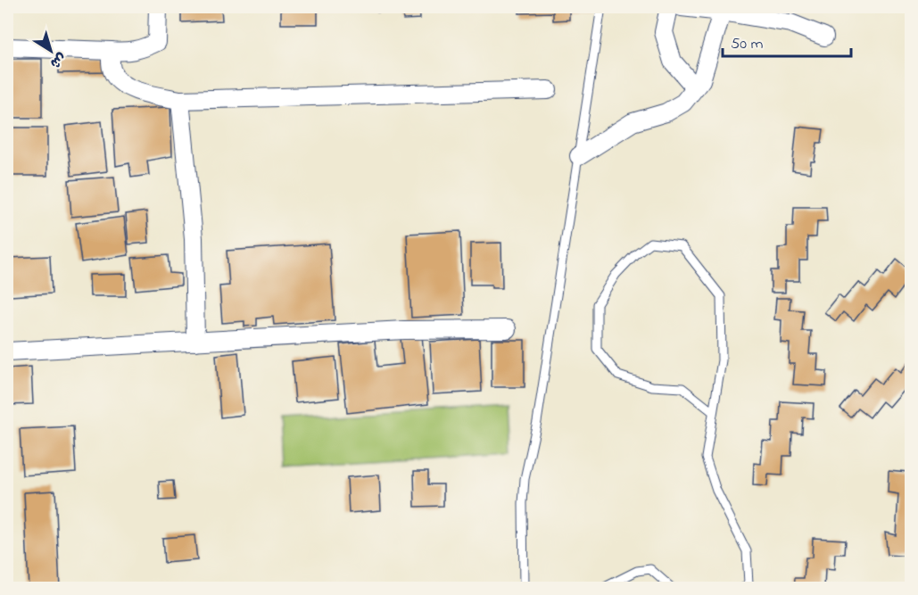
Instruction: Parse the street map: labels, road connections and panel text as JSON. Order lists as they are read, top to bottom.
{
  "scale_bar": "50 m",
  "north": "bottom right"
}
